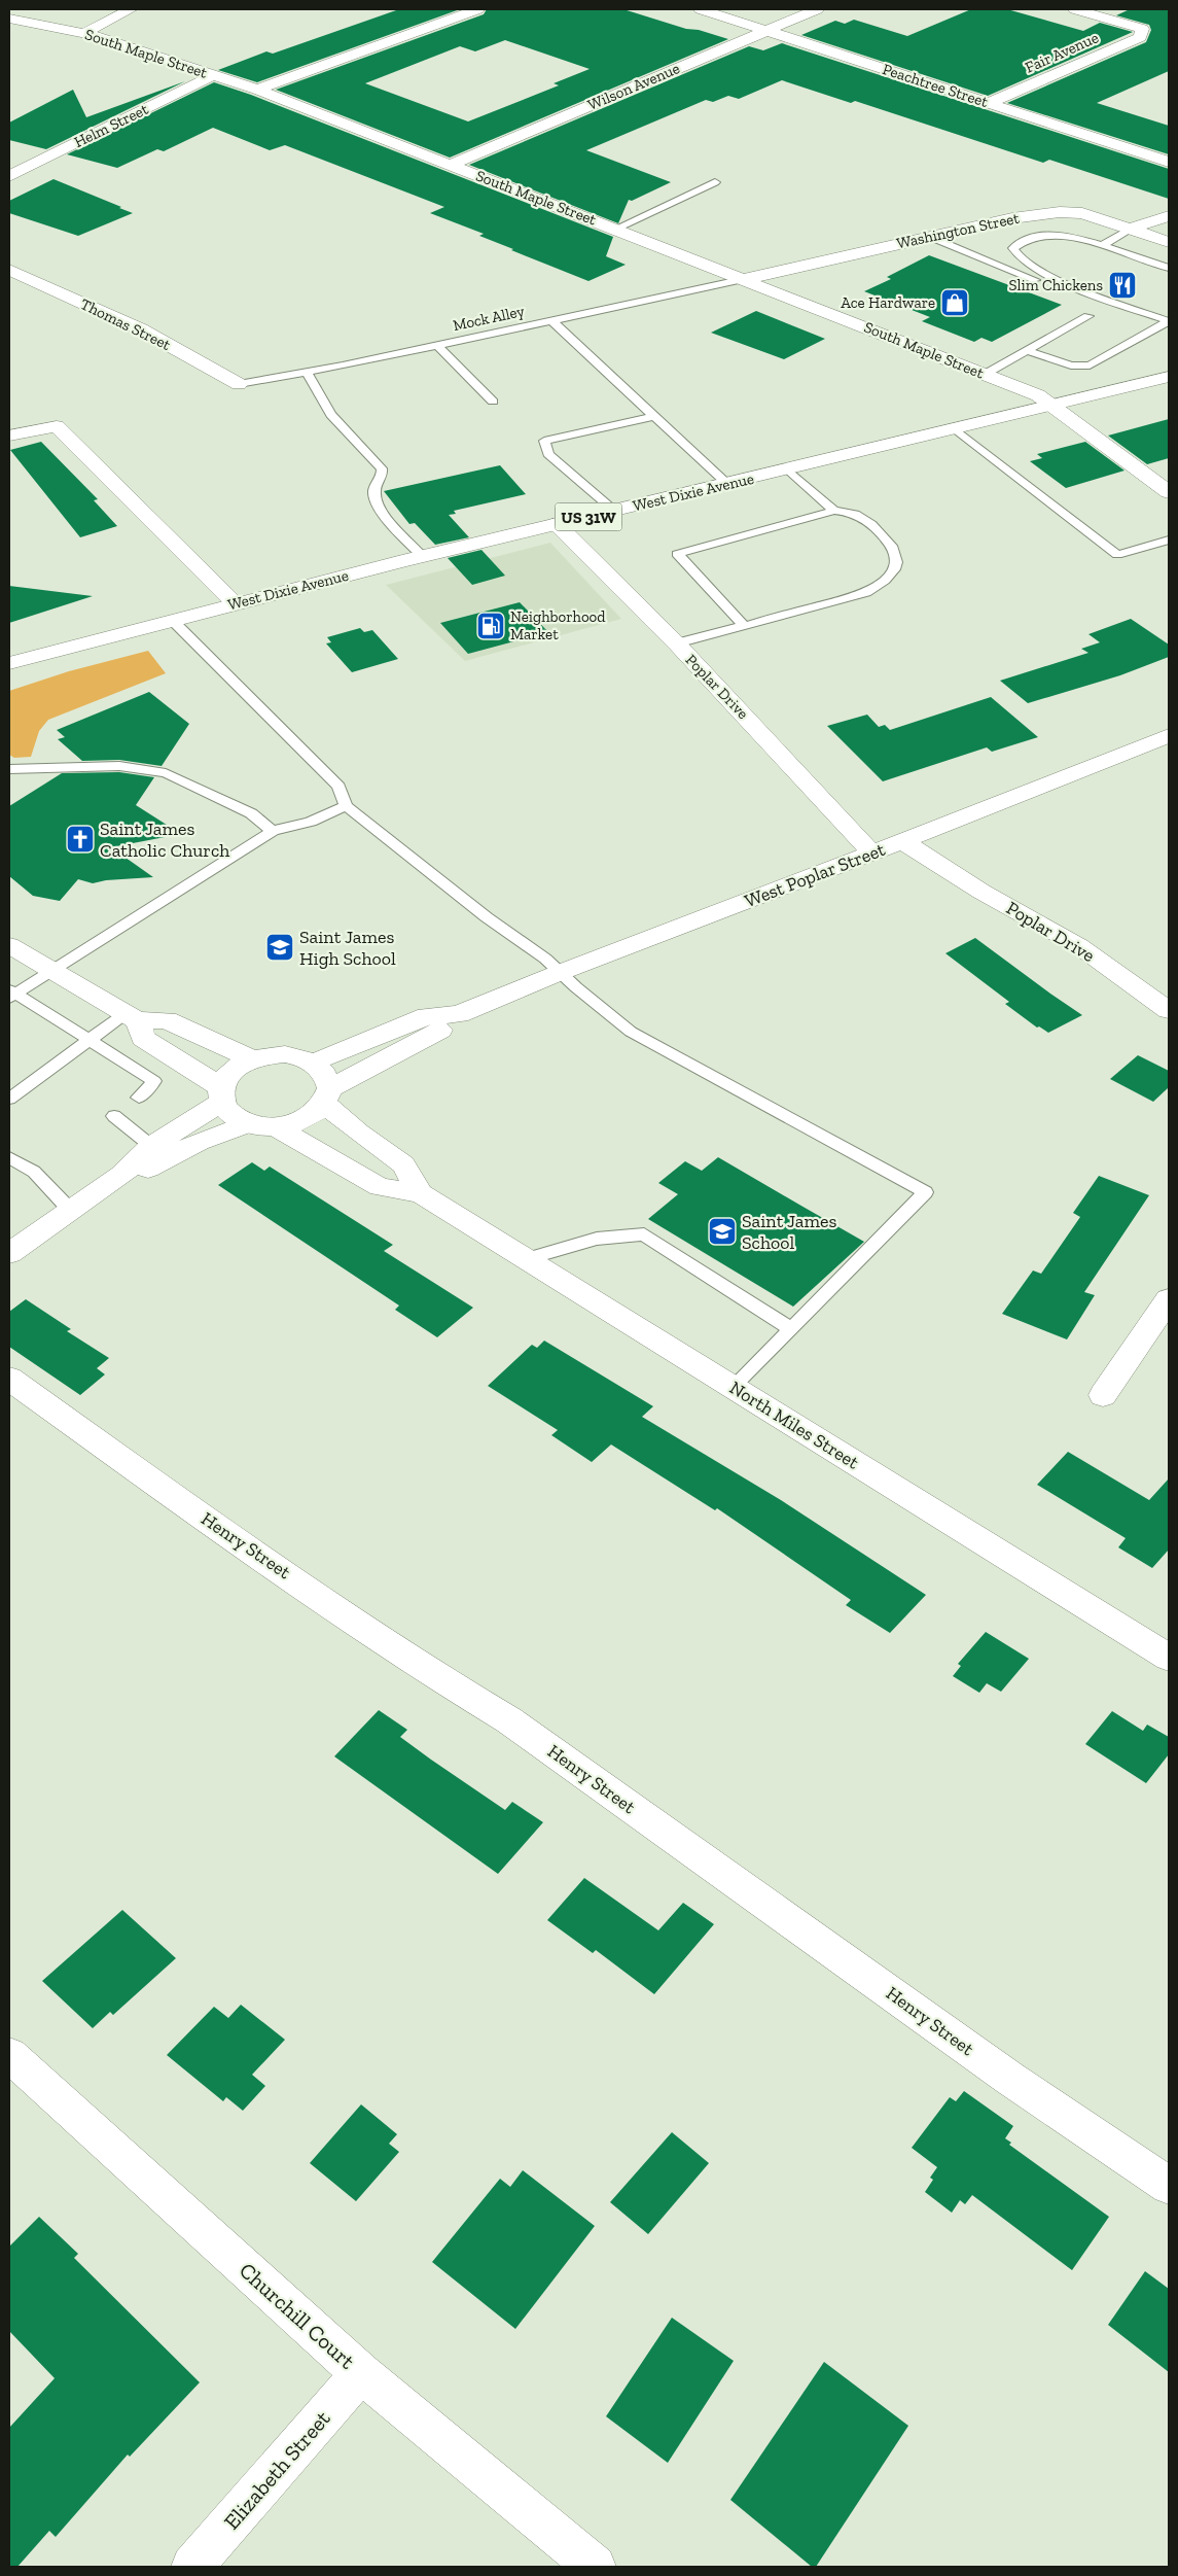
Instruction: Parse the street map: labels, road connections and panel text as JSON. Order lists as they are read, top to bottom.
{
  "streets": {
    "street": [
      "Fair Avenue",
      "South Maple Street",
      "Peachtree Street",
      "Wilson Avenue",
      "Helm Street",
      "Washington Street",
      "Thomas Street",
      "West Dixie Avenue",
      "US 31W",
      "Poplar Drive",
      "West Poplar Street",
      "North Miles Street",
      "Henry Street",
      "Churchill Court",
      "Elizabeth Street"
    ],
    "lane": ["Mock Alley"]
  },
  "crossings": [
    ["Fair Avenue", "Peachtree Street"],
    ["South Maple Street", "Wilson Avenue"],
    ["South Maple Street", "Helm Street"],
    ["South Maple Street", "Washington Street"],
    ["South Maple Street", "Mock Alley"],
    ["South Maple Street", "West Dixie Avenue"],
    ["Peachtree Street", "Wilson Avenue"],
    ["Washington Street", "Mock Alley"],
    ["Mock Alley", "Thomas Street"],
    ["West Dixie Avenue", "Poplar Drive"],
    ["Poplar Drive", "West Poplar Street"],
    ["West Poplar Street", "North Miles Street"],
    ["Churchill Court", "Elizabeth Street"]
  ],
  "places": {
    "restaurant": ["Slim Chickens"],
    "shop": ["Ace Hardware"],
    "fuel station": ["Neighborhood Market"],
    "church": ["Saint James Catholic Church"],
    "school or university": ["Saint James High School", "Saint James School"]
  }
}
